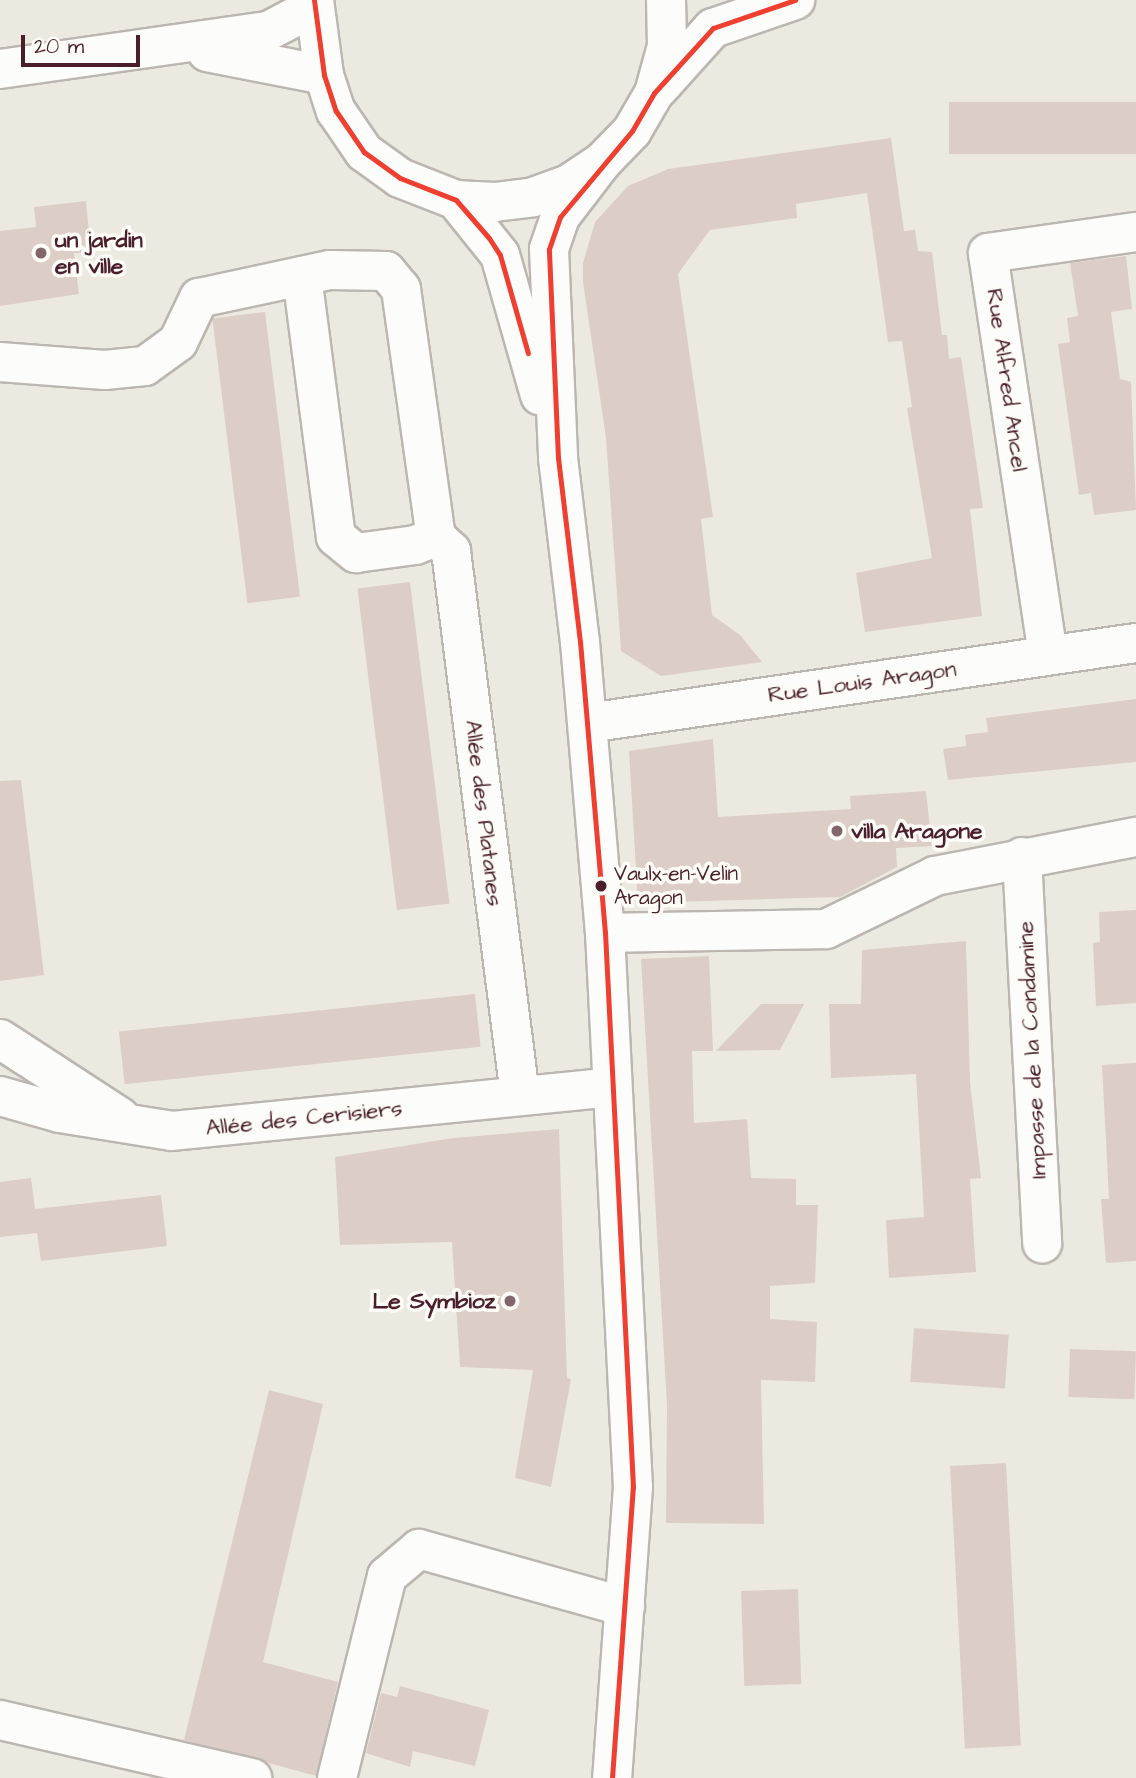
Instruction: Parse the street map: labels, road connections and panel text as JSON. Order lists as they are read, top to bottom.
{
  "streets": {
    "street": [
      "Rue Alfred Ancel",
      "Rue Louis Aragon",
      "Allée des Platanes",
      "Impasse de la Condamine",
      "Allée des Cerisiers"
    ]
  },
  "crossings": [
    ["Rue Alfred Ancel", "Rue Louis Aragon"],
    ["Allée des Platanes", "Allée des Cerisiers"]
  ],
  "places": [
    "un jardin en ville",
    "villa Aragone",
    "Vaulx-en-Velin Aragon",
    "Le Symbioz"
  ],
  "scale_bar": "20 m"
}
